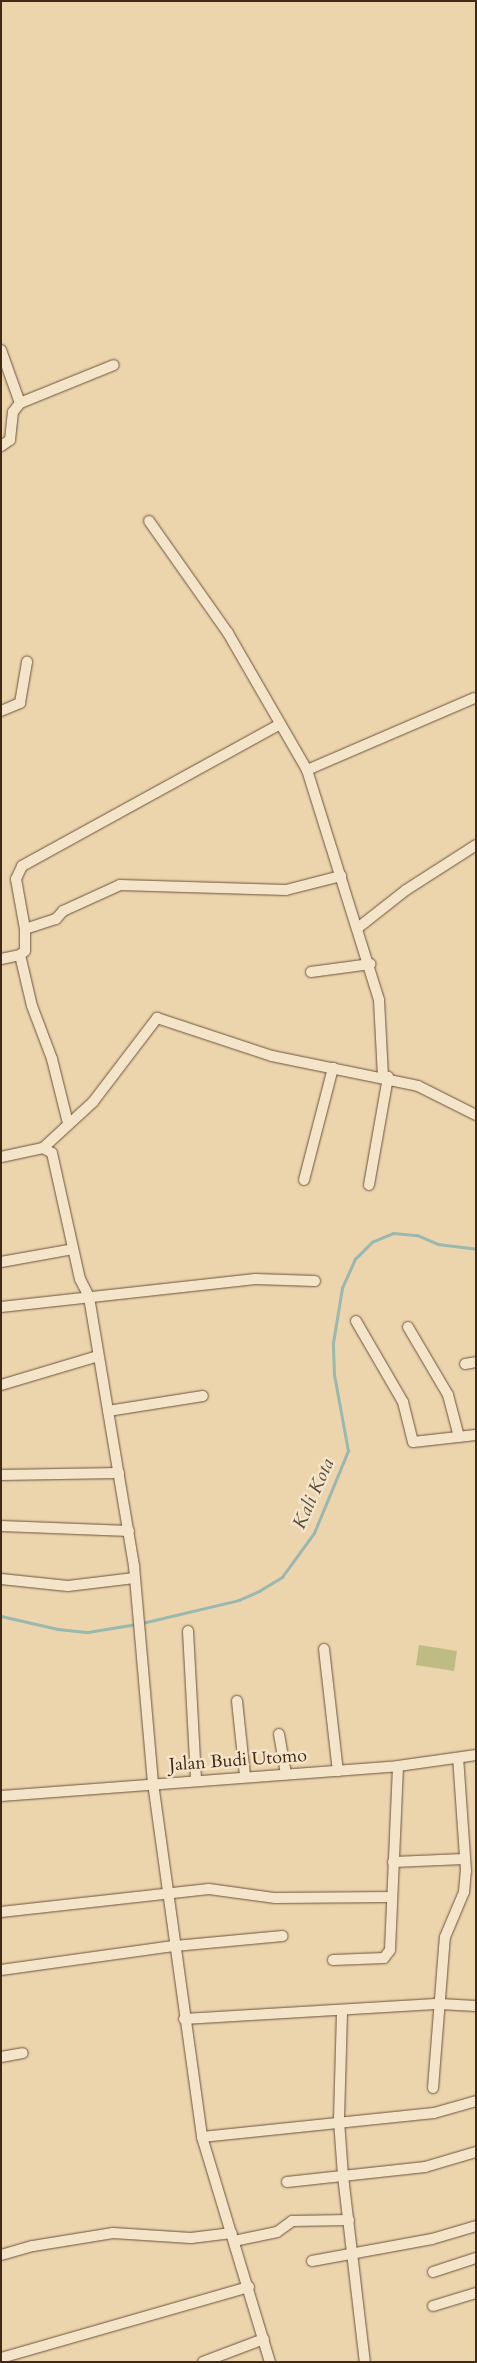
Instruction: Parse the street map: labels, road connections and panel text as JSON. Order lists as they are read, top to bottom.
{
  "streets": {
    "street": ["Jalan Budi Utomo"]
  },
  "water": ["Kali Kota"]
}
